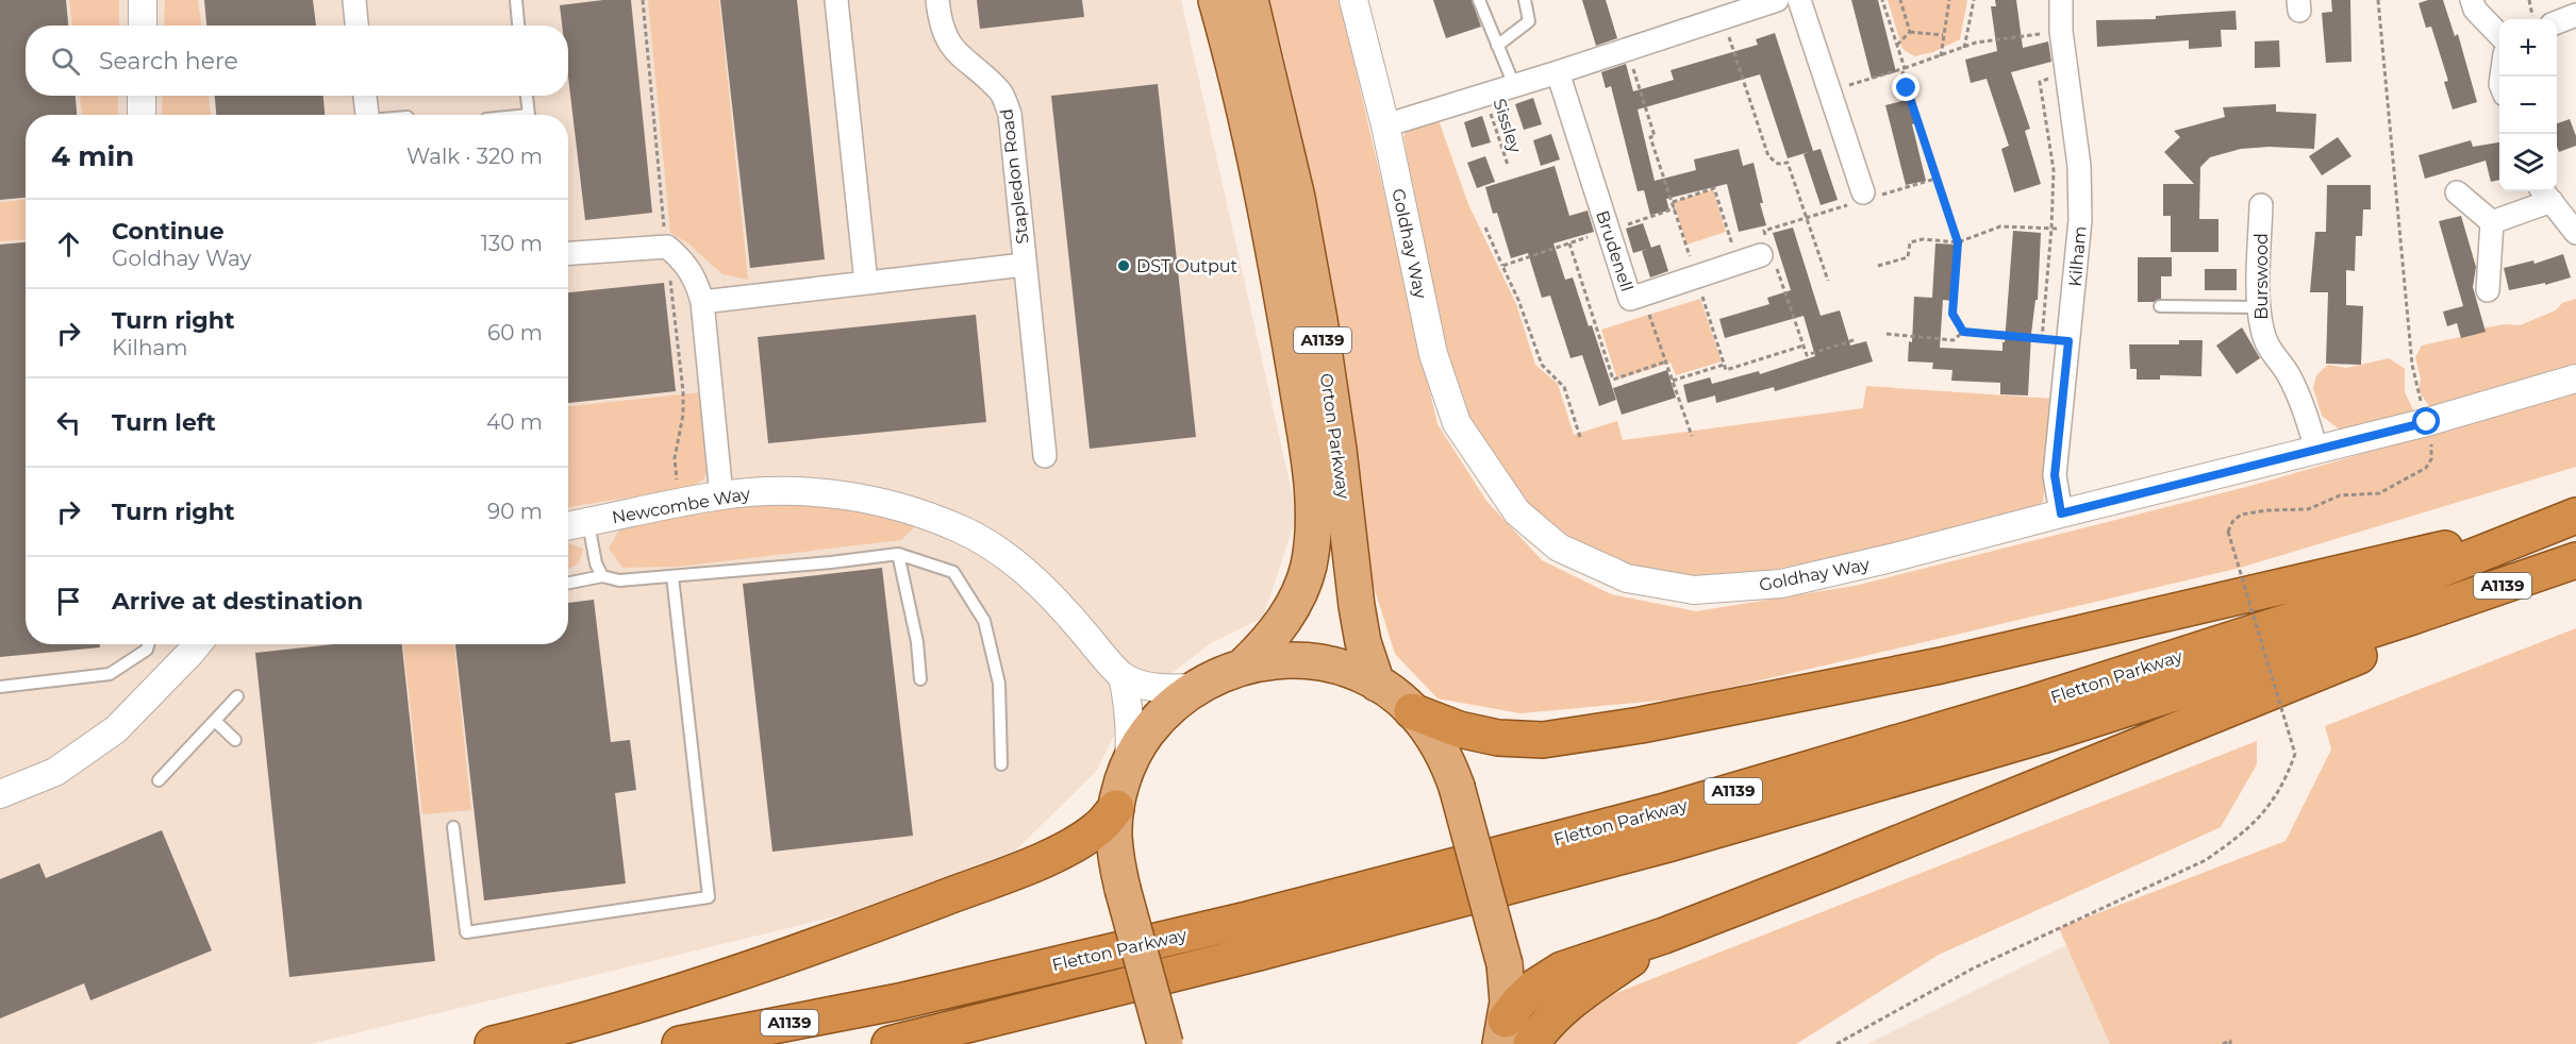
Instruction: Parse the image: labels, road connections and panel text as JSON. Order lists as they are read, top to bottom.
{
  "streets": {
    "highway": ["A1139", "Fletton Parkway"],
    "main road": ["Orton Parkway"],
    "street": [
      "Stapledon Road",
      "Goldhay Way",
      "Brudenell",
      "Kilham",
      "Burswood",
      "Newcombe Way"
    ],
    "path": ["Sissley"]
  },
  "crossings": [
    ["Goldhay Way", "Kilham"],
    ["Goldhay Way", "Burswood"]
  ],
  "places": ["DST Output"],
  "page": {
    "map_buttons": ["+", "−"],
    "search": "Search here",
    "heading": ["4 min", "Walk · 320 m"],
    "list": [
      ["Continue", "Goldhay Way", "130 m"],
      ["Turn right", "Kilham", "60 m"],
      ["Turn left", "40 m"],
      ["Turn right", "90 m"],
      "Arrive at destination"
    ]
  }
}
